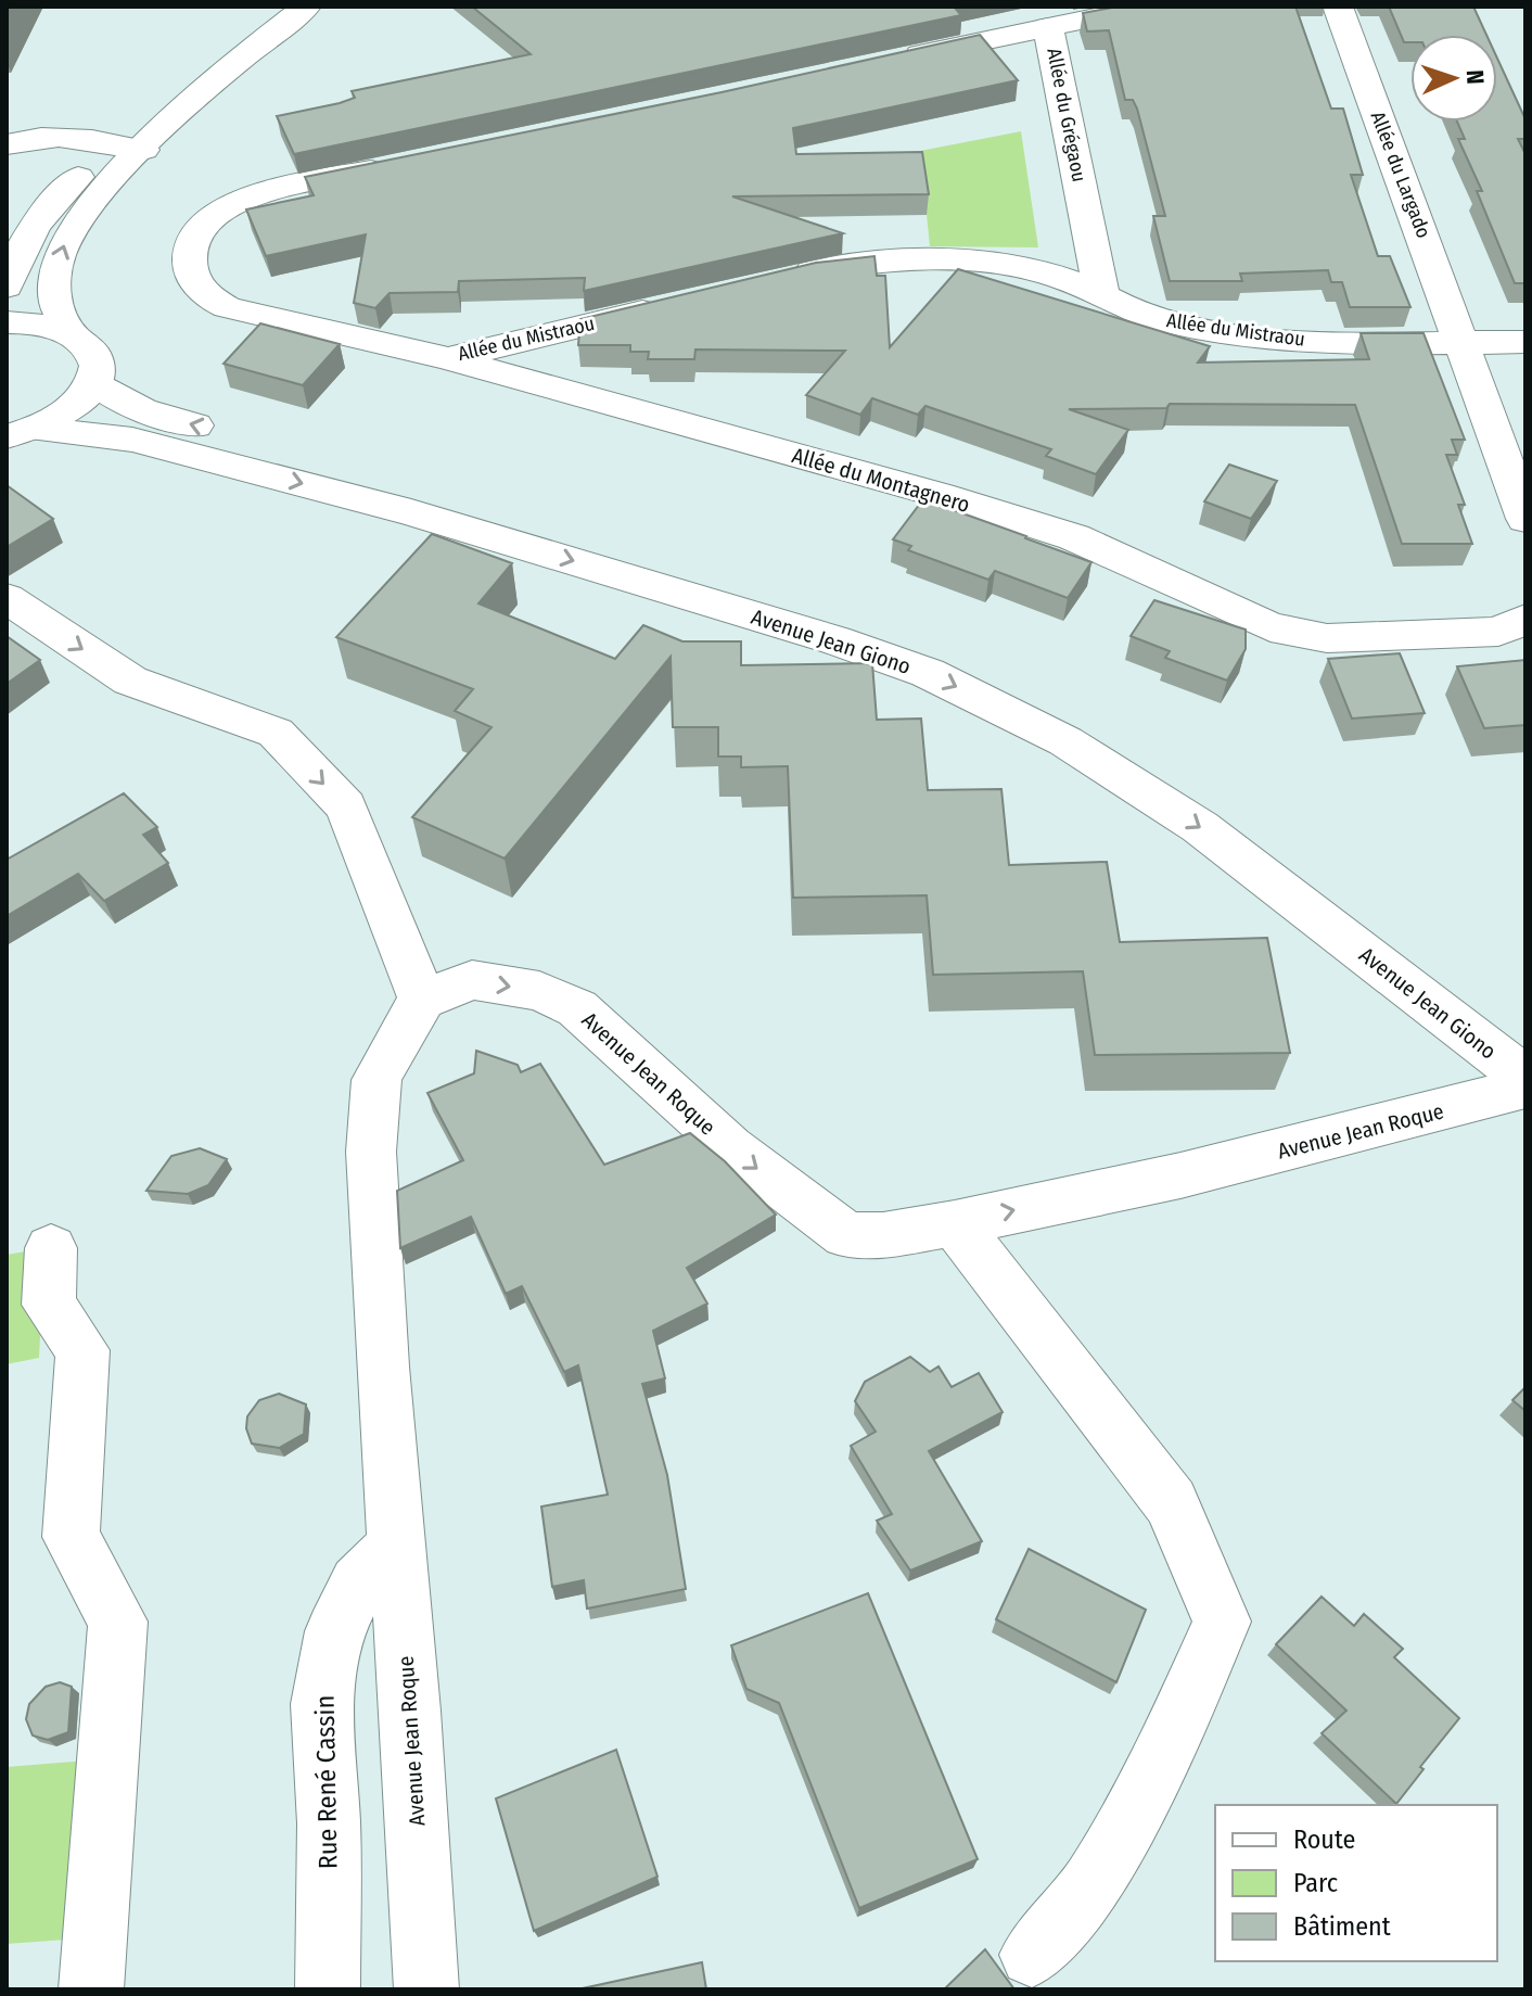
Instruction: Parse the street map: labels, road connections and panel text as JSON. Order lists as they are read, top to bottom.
{
  "streets": {
    "street": [
      "Allée du Grégaou",
      "Allée du Largado",
      "Allée du Mistraou",
      "Allée du Montagnero",
      "Avenue Jean Giono",
      "Avenue Jean Roque",
      "Rue René Cassin"
    ]
  },
  "crossings": [
    ["Allée du Grégaou", "Allée du Mistraou"],
    ["Allée du Largado", "Allée du Mistraou"],
    ["Allée du Mistraou", "Allée du Montagnero"],
    ["Avenue Jean Roque", "Rue René Cassin"]
  ],
  "one_way": ["Avenue Jean Roque"],
  "legend": ["Route", "Parc", "Bâtiment"],
  "north": "right"
}
